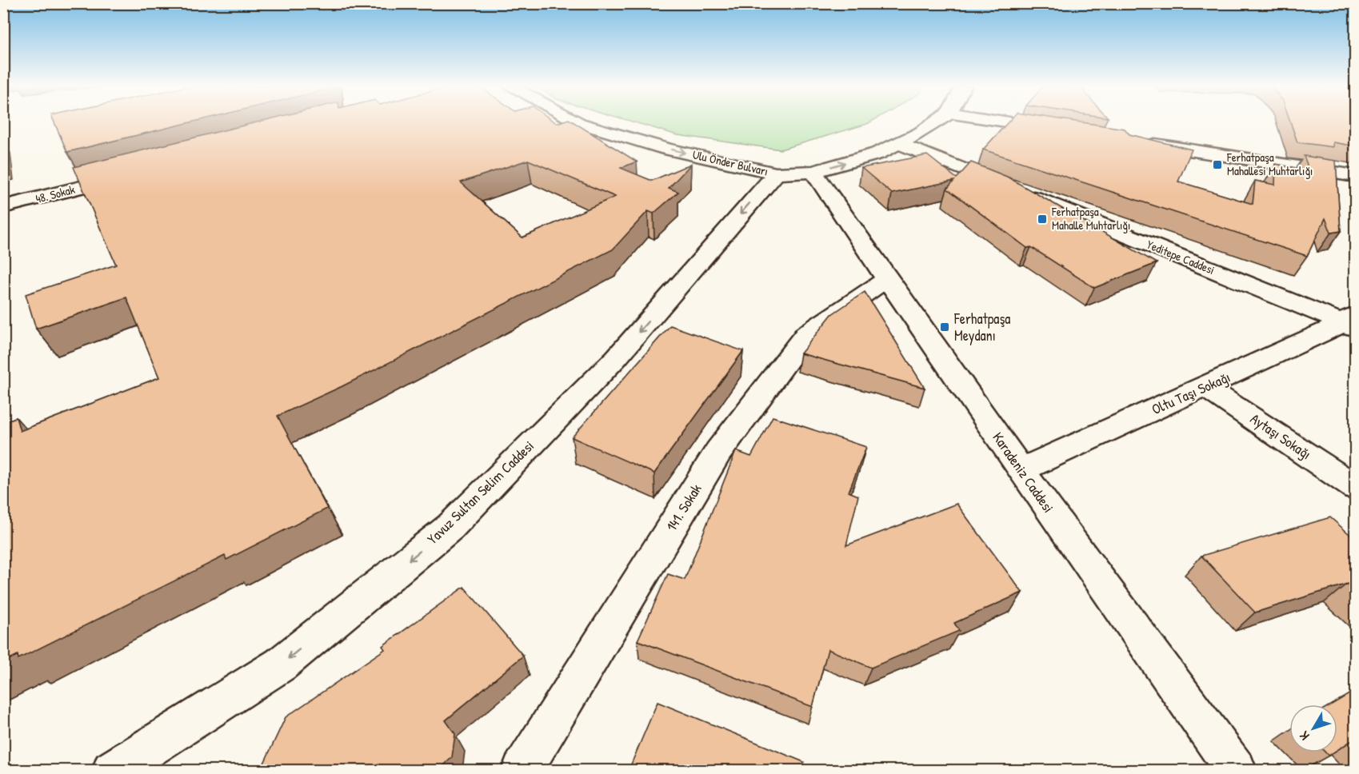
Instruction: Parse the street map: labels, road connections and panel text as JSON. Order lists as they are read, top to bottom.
{
  "streets": {
    "street": [
      "Ulu Önder Bulvarı",
      "48. Sokak",
      "Yeditepe Caddesi",
      "Oltu Taşı Sokağı",
      "Aytaşı Sokağı",
      "Karadeniz Caddesi",
      "Yavuz Sultan Selim Caddesi",
      "141. Sokak"
    ]
  },
  "crossings": [
    ["Ulu Önder Bulvarı", "Yeditepe Caddesi"],
    ["Ulu Önder Bulvarı", "Karadeniz Caddesi"],
    ["Ulu Önder Bulvarı", "Yavuz Sultan Selim Caddesi"],
    ["Yeditepe Caddesi", "Oltu Taşı Sokağı"],
    ["Oltu Taşı Sokağı", "Aytaşı Sokağı"],
    ["Oltu Taşı Sokağı", "Karadeniz Caddesi"],
    ["Karadeniz Caddesi", "141. Sokak"]
  ],
  "one_way": ["Ulu Önder Bulvarı", "Yavuz Sultan Selim Caddesi"],
  "places": {
    "transit": ["Ferhatpaşa Mahallesi Muhtarlığı", "Ferhatpaşa Mahalle Muhtarlığı", "Ferhatpaşa Meydanı"]
  },
  "north": "bottom left"
}
